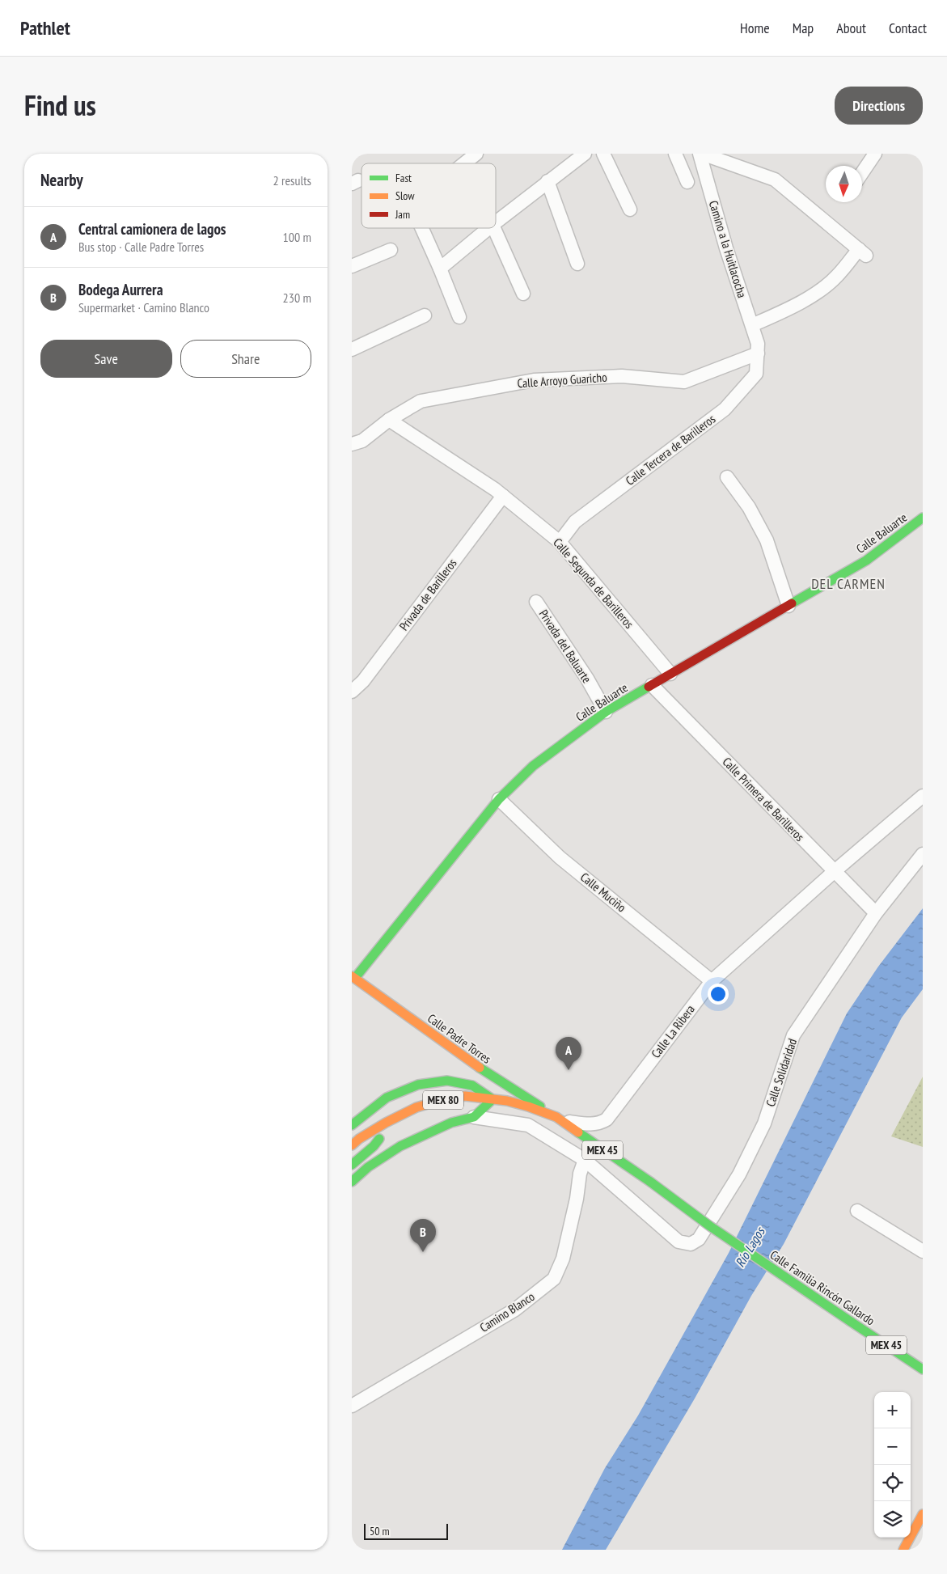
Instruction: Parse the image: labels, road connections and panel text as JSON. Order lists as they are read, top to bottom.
{
  "streets": {
    "main road": [
      "Calle Baluarte",
      "Calle Padre Torres",
      "MEX 80",
      "MEX 45",
      "Calle Familia Rincón Gallardo"
    ],
    "street": [
      "Camino a la Huitlacocha",
      "Calle Arroyo Guaricho",
      "Calle Tercera de Barilleros",
      "Calle Segunda de Barilleros",
      "Privada de Barilleros",
      "Privada del Baluarte",
      "Calle Primera de Barilleros",
      "Calle Muciño",
      "Calle La Ribera",
      "Calle Solidaridad",
      "Camino Blanco"
    ]
  },
  "crossings": [
    ["Camino a la Huitlacocha", "Calle Arroyo Guaricho"],
    ["Camino a la Huitlacocha", "Calle Tercera de Barilleros"],
    ["Calle Arroyo Guaricho", "Calle Tercera de Barilleros"],
    ["Calle Arroyo Guaricho", "Calle Segunda de Barilleros"],
    ["Calle Tercera de Barilleros", "Calle Segunda de Barilleros"],
    ["Calle Baluarte", "Calle Segunda de Barilleros"],
    ["Calle Baluarte", "Privada del Baluarte"],
    ["Calle Baluarte", "Calle Primera de Barilleros"],
    ["Calle Baluarte", "Calle Muciño"],
    ["Calle Baluarte", "Calle Padre Torres"],
    ["Calle Segunda de Barilleros", "Privada de Barilleros"],
    ["Calle Primera de Barilleros", "Calle La Ribera"],
    ["Calle Primera de Barilleros", "Calle Solidaridad"],
    ["Calle Muciño", "Calle La Ribera"],
    ["Calle La Ribera", "Calle Padre Torres"],
    ["Calle La Ribera", "MEX 45"],
    ["Calle La Ribera", "Calle Familia Rincón Gallardo"],
    ["Calle Padre Torres", "MEX 45"],
    ["Calle Padre Torres", "Calle Familia Rincón Gallardo"],
    ["Calle Solidaridad", "Camino Blanco"],
    ["MEX 80", "MEX 45"],
    ["MEX 45", "Calle Familia Rincón Gallardo"]
  ],
  "districts": ["DEL CARMEN"],
  "water": ["Río Lagos"],
  "legend": ["Fast", "Slow", "Jam"],
  "scale_bar": "50 m",
  "north": "bottom",
  "page": {
    "header": "Pathlet",
    "nav": [
      "Home",
      "Map",
      "About",
      "Contact"
    ],
    "title": "Find us",
    "buttons": [
      "Directions",
      ["Save", "Share"]
    ],
    "heading": ["Nearby", "2 results"],
    "list": [
      {
        "mark": "A",
        "name": "Central camionera de lagos",
        "note": "Bus stop · Calle Padre Torres",
        "value": "100 m"
      },
      {
        "mark": "B",
        "name": "Bodega Aurrera",
        "note": "Supermarket · Camino Blanco",
        "value": "230 m"
      }
    ],
    "pins": ["A", "B"],
    "map_buttons": ["+", "−"],
    "scale": "50 m"
  }
}
